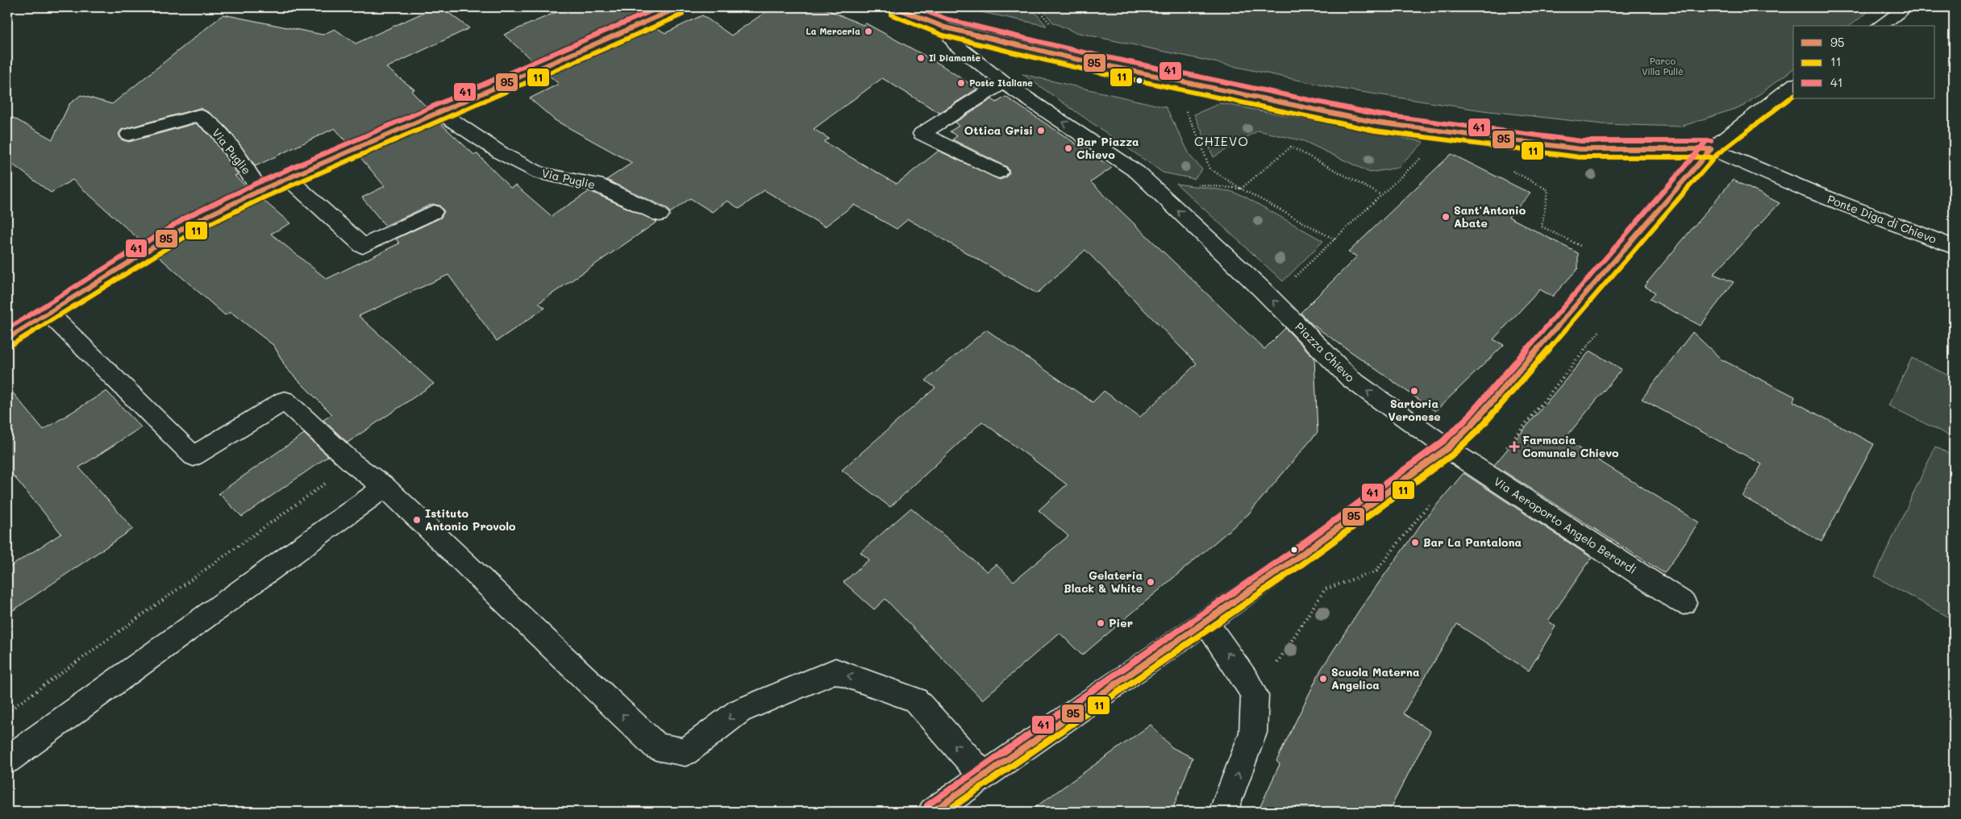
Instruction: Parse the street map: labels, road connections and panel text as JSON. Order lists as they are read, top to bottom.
{
  "streets": {
    "street": [
      "Via Puglie",
      "Ponte Diga di Chievo",
      "Piazza Chievo",
      "Via Aeroporto Angelo Berardi"
    ]
  },
  "crossings": [
    ["Piazza Chievo", "Via Aeroporto Angelo Berardi"]
  ],
  "one_way": ["Piazza Chievo"],
  "districts": ["CHIEVO"],
  "parks": ["Parco Villa Pullè"],
  "places": {
    "other": [
      "La Merceria",
      "Il Diamante",
      "Poste Italiane",
      "Ottica Grisi",
      "Bar Piazza Chievo",
      "Sant'Antonio Abate",
      "Sartoria Veronese",
      "Istituto Antonio Provolo",
      "Bar La Pantalona",
      "Gelateria Black & White",
      "Pier",
      "Scuola Materna Angelica"
    ],
    "health": ["Farmacia Comunale Chievo"]
  },
  "lines": ["transit line 95", "transit line 41", "transit line 11"],
  "legend": ["95", "11", "41"]
}
